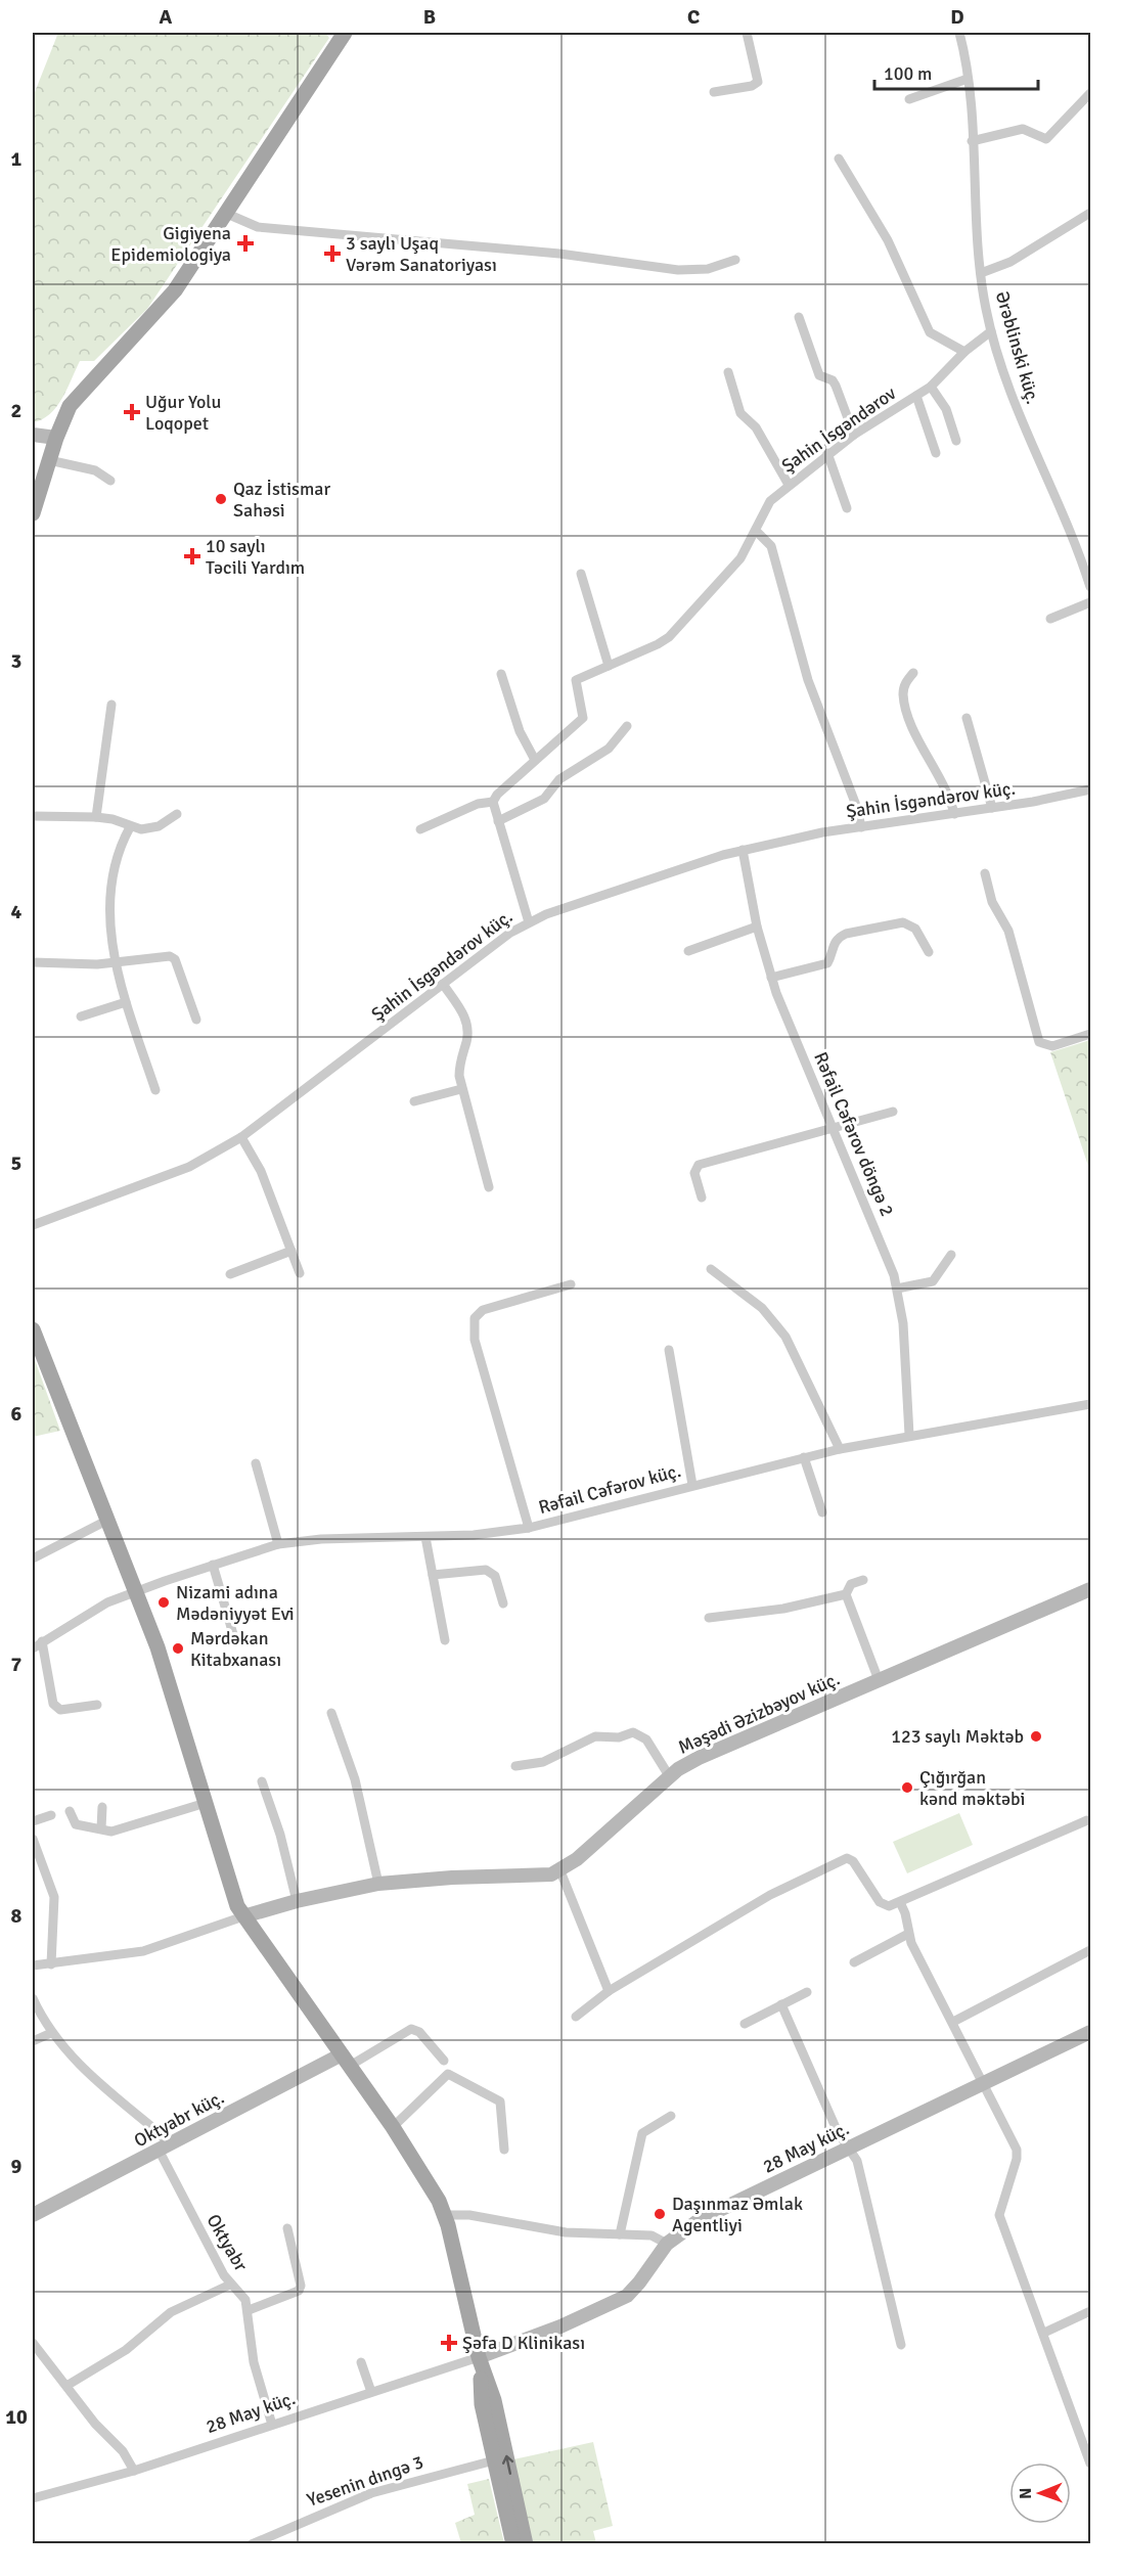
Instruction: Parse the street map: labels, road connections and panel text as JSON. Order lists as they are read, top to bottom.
{
  "streets": {
    "street": [
      "Ərəblinski küç.",
      "Şahin İsgəndərov",
      "Şahin İsgəndərov küç.",
      "Rəfail Cəfərov döngə 2",
      "Rəfail Cəfərov küç.",
      "Məşədi Əzizbəyov küç.",
      "Oktyabr küç.",
      "28 May küç.",
      "Oktyabr",
      "Yesenin dıngə 3"
    ]
  },
  "crossings": [
    ["Ərəblinski küç.", "Şahin İsgəndərov"],
    ["Şahin İsgəndərov küç.", "Rəfail Cəfərov döngə 2"],
    ["Rəfail Cəfərov döngə 2", "Rəfail Cəfərov küç."],
    ["Oktyabr küç.", "Oktyabr"],
    ["28 May küç.", "Oktyabr"]
  ],
  "places": {
    "health": [
      "Gigiyena Epidemiologiya",
      "3 saylı Uşaq Vərəm Sanatoriyası",
      "Uğur Yolu Loqopet",
      "10 saylı Təcili Yardım",
      "Şəfa D Klinikası"
    ],
    "other": [
      "Qaz İstismar Sahəsi",
      "Nizami adına Mədəniyyət Evi",
      "Mərdəkan Kitabxanası",
      "123 saylı Məktəb",
      "Çığırğan kənd məktəbi",
      "Daşınmaz Əmlak Agentliyi"
    ]
  },
  "scale_bar": "100 m",
  "north": "left",
  "grid": {
    "columns": [
      "A",
      "B",
      "C",
      "D"
    ],
    "rows": [
      "1",
      "2",
      "3",
      "4",
      "5",
      "6",
      "7",
      "8",
      "9",
      "10"
    ]
  }
}
